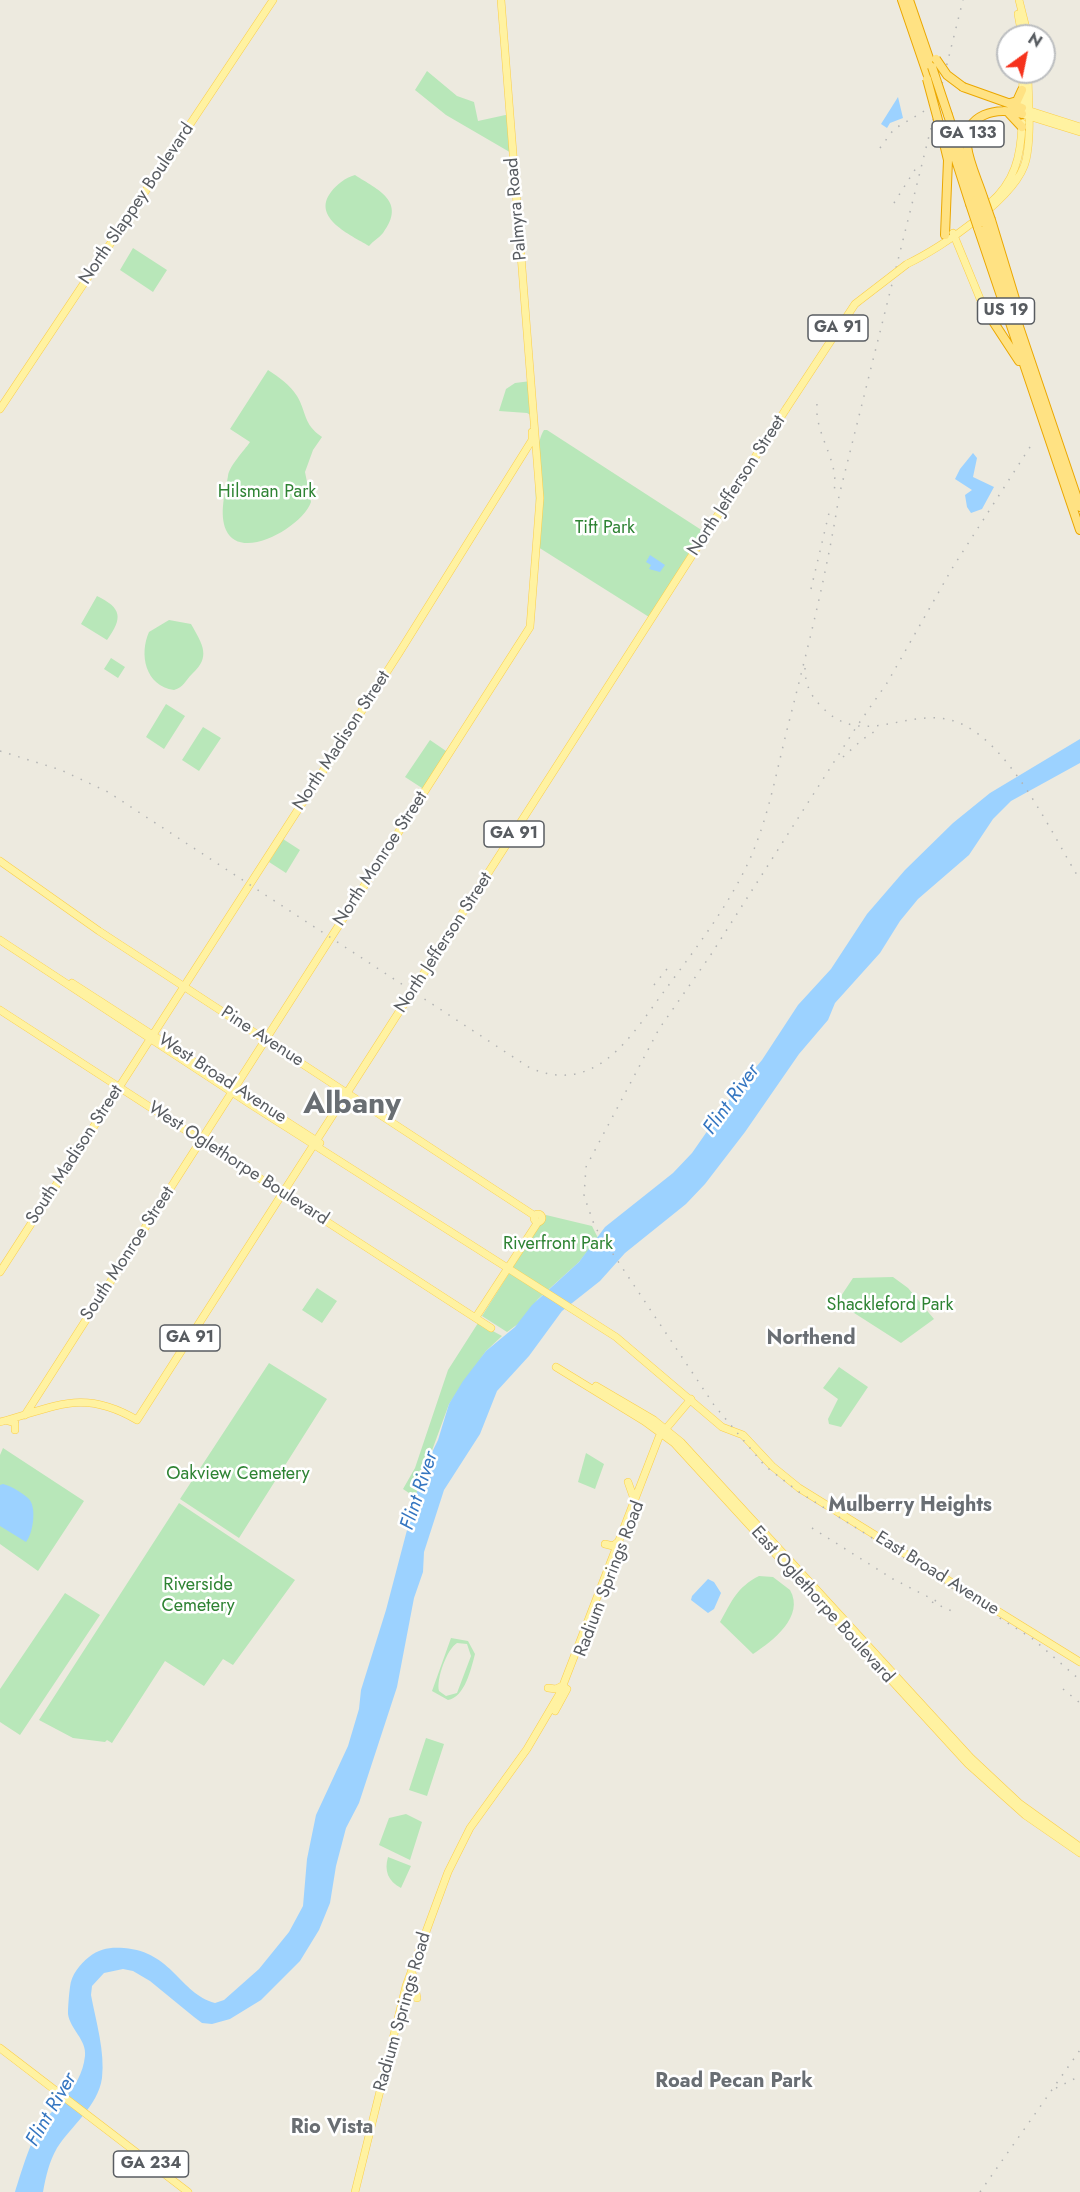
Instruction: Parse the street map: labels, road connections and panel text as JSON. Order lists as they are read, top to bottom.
{
  "streets": {
    "highway": ["GA 133", "US 19"],
    "main road": [
      "North Slappey Boulevard",
      "Palmyra Road",
      "GA 91",
      "North Jefferson Street",
      "North Madison Street",
      "North Monroe Street",
      "Pine Avenue",
      "West Broad Avenue",
      "South Madison Street",
      "West Oglethorpe Boulevard",
      "South Monroe Street",
      "East Broad Avenue",
      "Radium Springs Road",
      "East Oglethorpe Boulevard",
      "GA 234"
    ]
  },
  "crossings": [
    ["GA 133", "US 19"],
    ["GA 133", "GA 91"],
    ["Palmyra Road", "North Madison Street"],
    ["Palmyra Road", "North Monroe Street"],
    ["GA 91", "North Jefferson Street"],
    ["GA 91", "West Broad Avenue"],
    ["GA 91", "West Oglethorpe Boulevard"],
    ["GA 91", "South Monroe Street"],
    ["North Jefferson Street", "Pine Avenue"],
    ["North Jefferson Street", "West Broad Avenue"],
    ["North Madison Street", "Pine Avenue"],
    ["North Madison Street", "West Broad Avenue"],
    ["North Madison Street", "South Madison Street"],
    ["North Monroe Street", "Pine Avenue"],
    ["North Monroe Street", "West Broad Avenue"],
    ["North Monroe Street", "South Monroe Street"],
    ["Pine Avenue", "West Broad Avenue"],
    ["West Broad Avenue", "South Madison Street"],
    ["West Broad Avenue", "South Monroe Street"],
    ["West Broad Avenue", "East Broad Avenue"],
    ["South Madison Street", "West Oglethorpe Boulevard"],
    ["West Oglethorpe Boulevard", "South Monroe Street"],
    ["Radium Springs Road", "East Oglethorpe Boulevard"]
  ],
  "districts": [
    "Albany",
    "Northend",
    "Mulberry Heights",
    "Road Pecan Park",
    "Rio Vista"
  ],
  "water": ["Flint River"],
  "parks": [
    "Hilsman Park",
    "Tift Park",
    "Riverfront Park",
    "Shackleford Park",
    "Oakview Cemetery",
    "Riverside Cemetery"
  ],
  "north": "top right"
}
